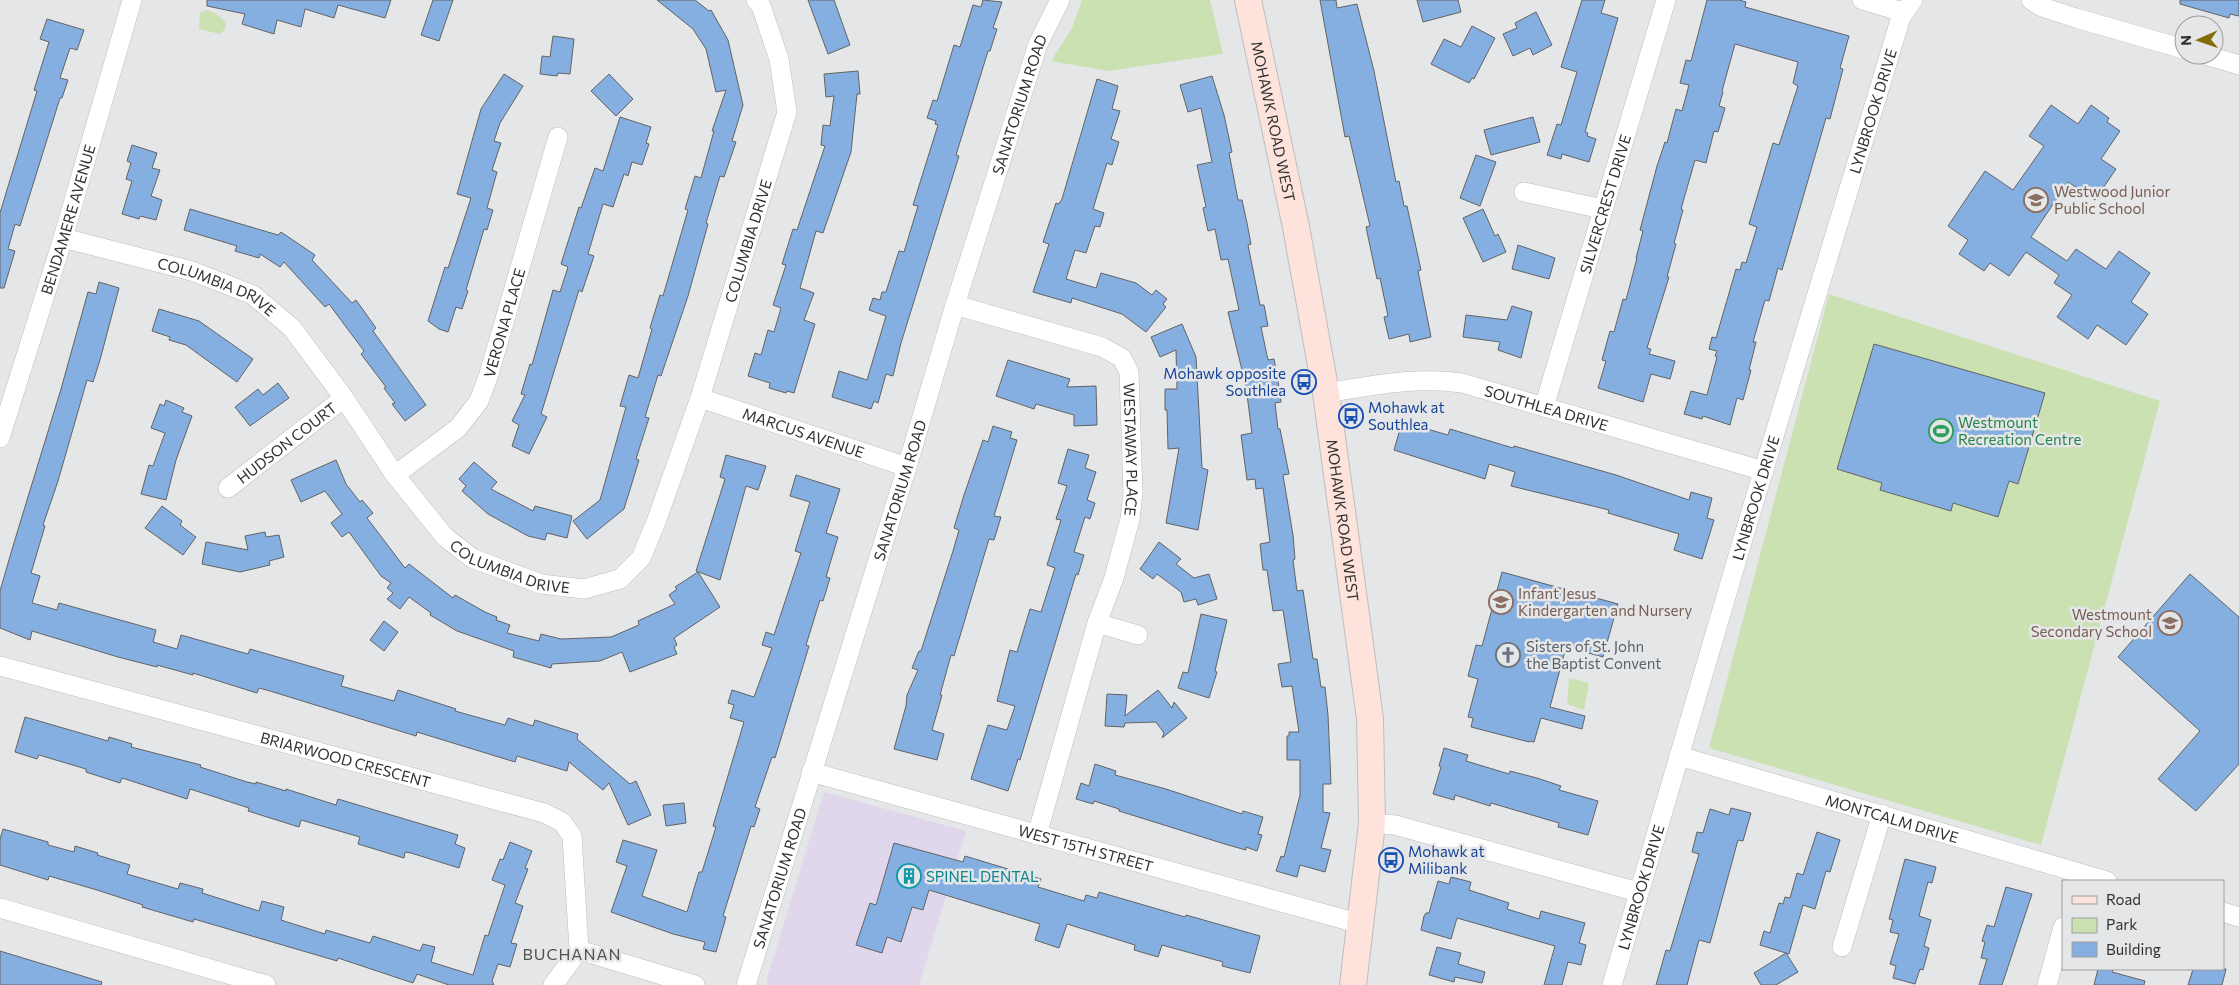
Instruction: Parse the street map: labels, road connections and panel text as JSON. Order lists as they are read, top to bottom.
{
  "streets": {
    "main road": ["MOHAWK ROAD WEST"],
    "street": [
      "SANATORIUM ROAD",
      "LYNBROOK DRIVE",
      "SILVERCREST DRIVE",
      "BENDAMERE AVENUE",
      "COLUMBIA DRIVE",
      "VERONA PLACE",
      "SOUTHLEA DRIVE",
      "MARCUS AVENUE",
      "HUDSON COURT",
      "WESTAWAY PLACE",
      "BRIARWOOD CRESCENT",
      "MONTCALM DRIVE",
      "WEST 15TH STREET"
    ]
  },
  "crossings": [
    ["SANATORIUM ROAD", "MARCUS AVENUE"],
    ["SANATORIUM ROAD", "WESTAWAY PLACE"],
    ["SANATORIUM ROAD", "WEST 15TH STREET"],
    ["LYNBROOK DRIVE", "SOUTHLEA DRIVE"],
    ["LYNBROOK DRIVE", "MONTCALM DRIVE"],
    ["MOHAWK ROAD WEST", "SOUTHLEA DRIVE"],
    ["MOHAWK ROAD WEST", "WEST 15TH STREET"],
    ["SILVERCREST DRIVE", "SOUTHLEA DRIVE"],
    ["BENDAMERE AVENUE", "COLUMBIA DRIVE"],
    ["COLUMBIA DRIVE", "VERONA PLACE"],
    ["COLUMBIA DRIVE", "MARCUS AVENUE"],
    ["COLUMBIA DRIVE", "HUDSON COURT"],
    ["WESTAWAY PLACE", "WEST 15TH STREET"]
  ],
  "districts": ["BUCHANAN"],
  "places": {
    "school or university": ["Westwood Junior Public School", "Infant Jesus Kindergarten and Nursery", "Westmount Secondary School"],
    "bus stop": ["Mohawk opposite Southlea", "Mohawk at Southlea", "Mohawk at Milibank"],
    "sports": ["Westmount Recreation Centre"],
    "church": ["Sisters of St. John the Baptist Convent"],
    "building": ["SPINEL DENTAL"]
  },
  "legend": ["Road", "Park", "Building"],
  "north": "left"
}
